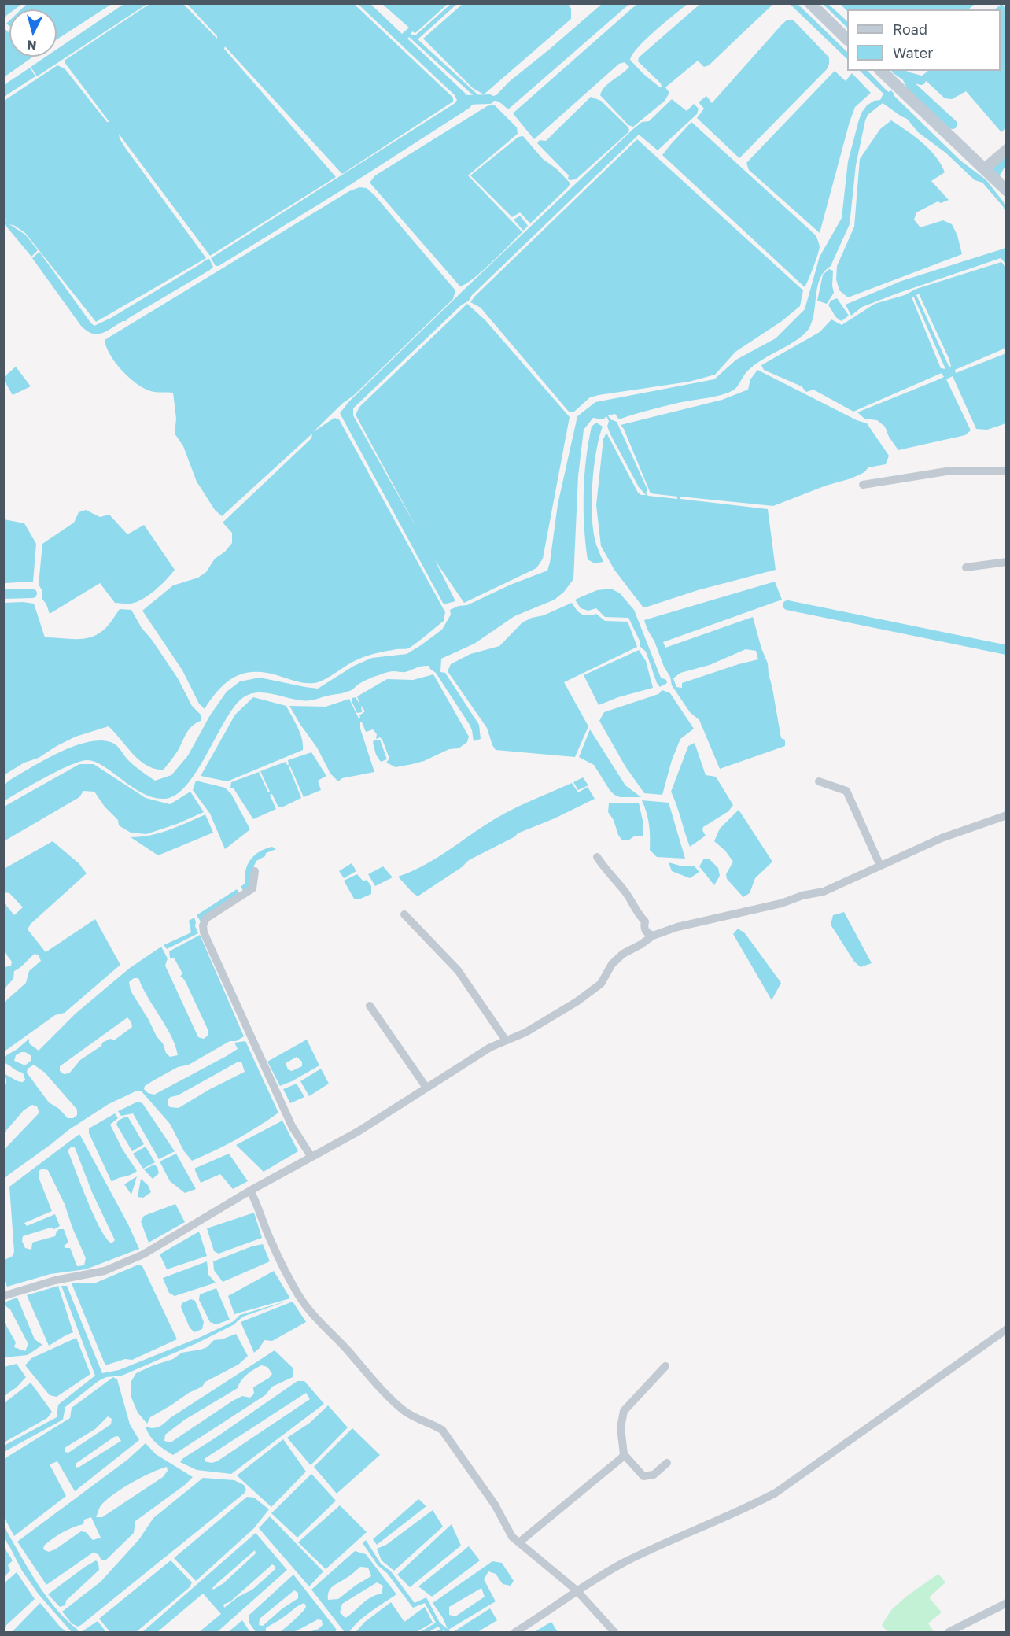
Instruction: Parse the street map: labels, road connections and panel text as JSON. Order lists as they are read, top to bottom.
{
  "legend": ["Road", "Water"],
  "north": "bottom"
}
